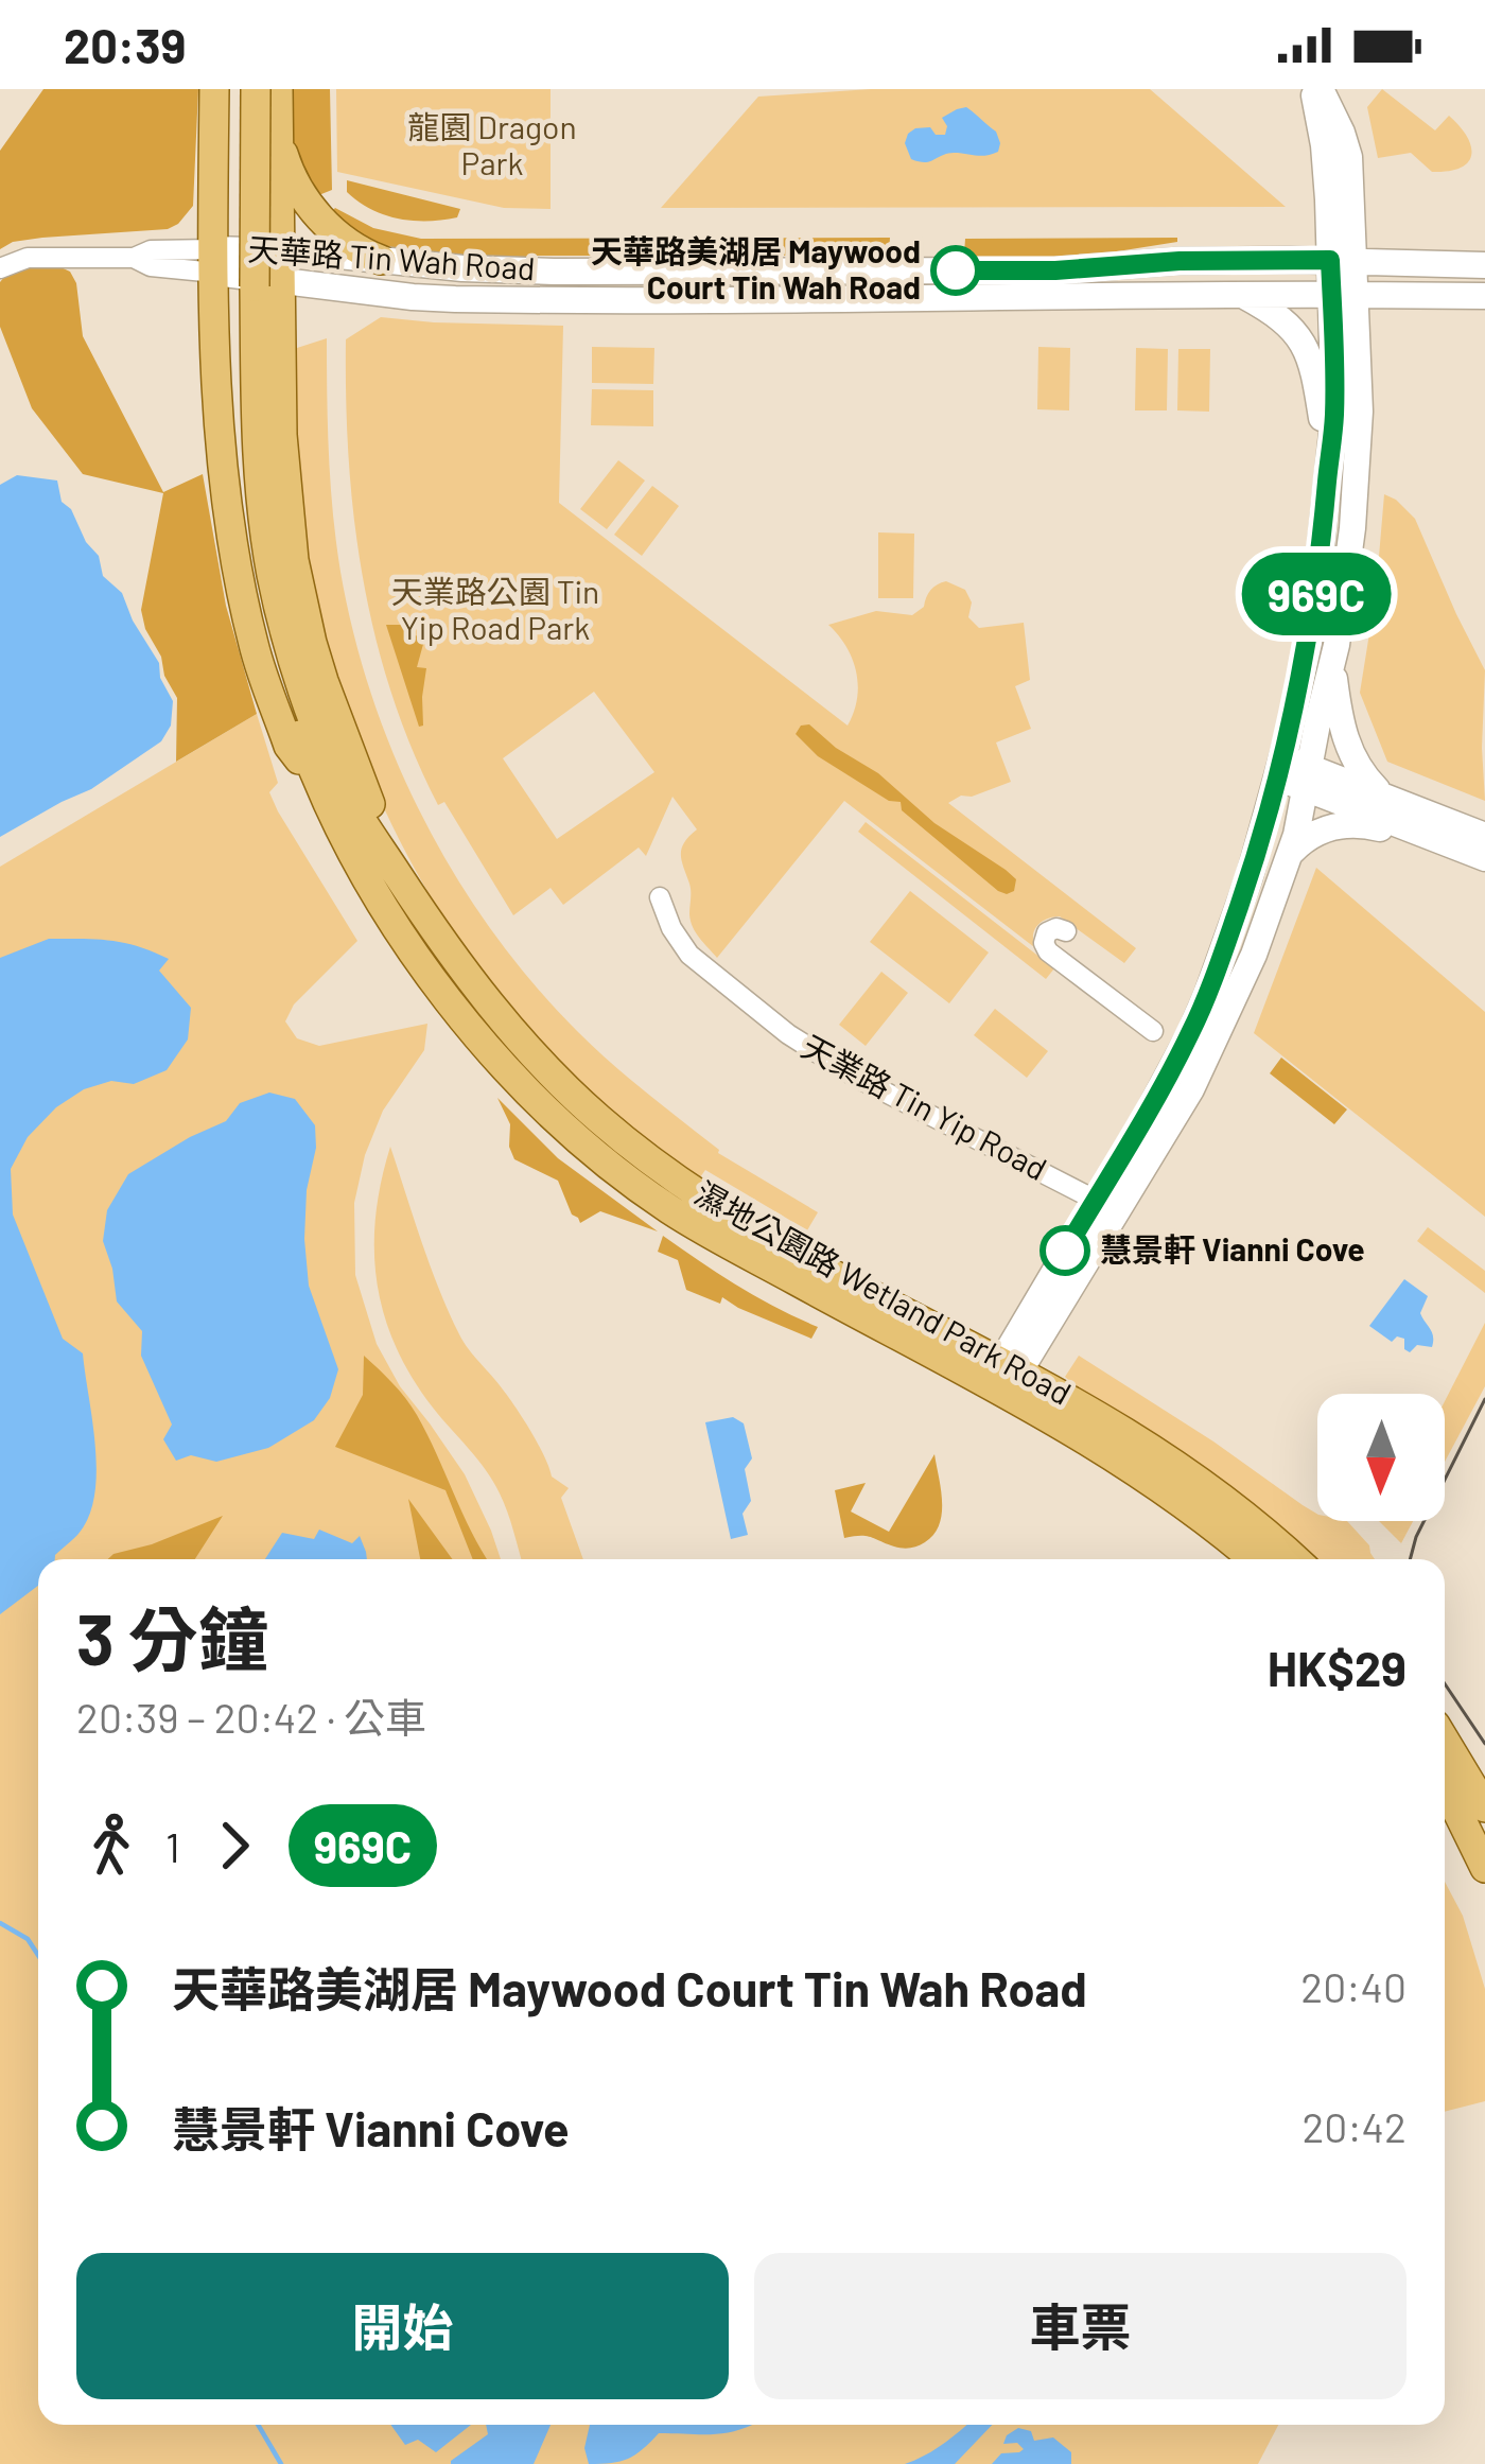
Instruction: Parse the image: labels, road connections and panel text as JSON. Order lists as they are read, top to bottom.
{
  "streets": {
    "main road": ["濕地公園路 Wetland Park Road"],
    "street": ["天華路 Tin Wah Road", "天業路 Tin Yip Road"]
  },
  "crossings": [
    ["天華路 Tin Wah Road", "濕地公園路 Wetland Park Road"]
  ],
  "parks": ["龍園 Dragon Park", "天業路公園 Tin Yip Road Park"],
  "places": ["天華路美湖居 Maywood Court Tin Wah Road", "慧景軒 Vianni Cove"],
  "lines": ["bus line 969C"],
  "north": "bottom",
  "page": {
    "status": "20:39",
    "on_map": "969C",
    "heading": ["3 分鐘", "20:39 – 20:42 · 公車", "HK$29"],
    "legs": ["1", "969C"],
    "list": [
      {
        "name": "天華路美湖居 Maywood Court Tin Wah Road",
        "value": "20:40"
      },
      {
        "name": "慧景軒 Vianni Cove",
        "value": "20:42"
      }
    ],
    "buttons": ["開始", "車票"]
  }
}
